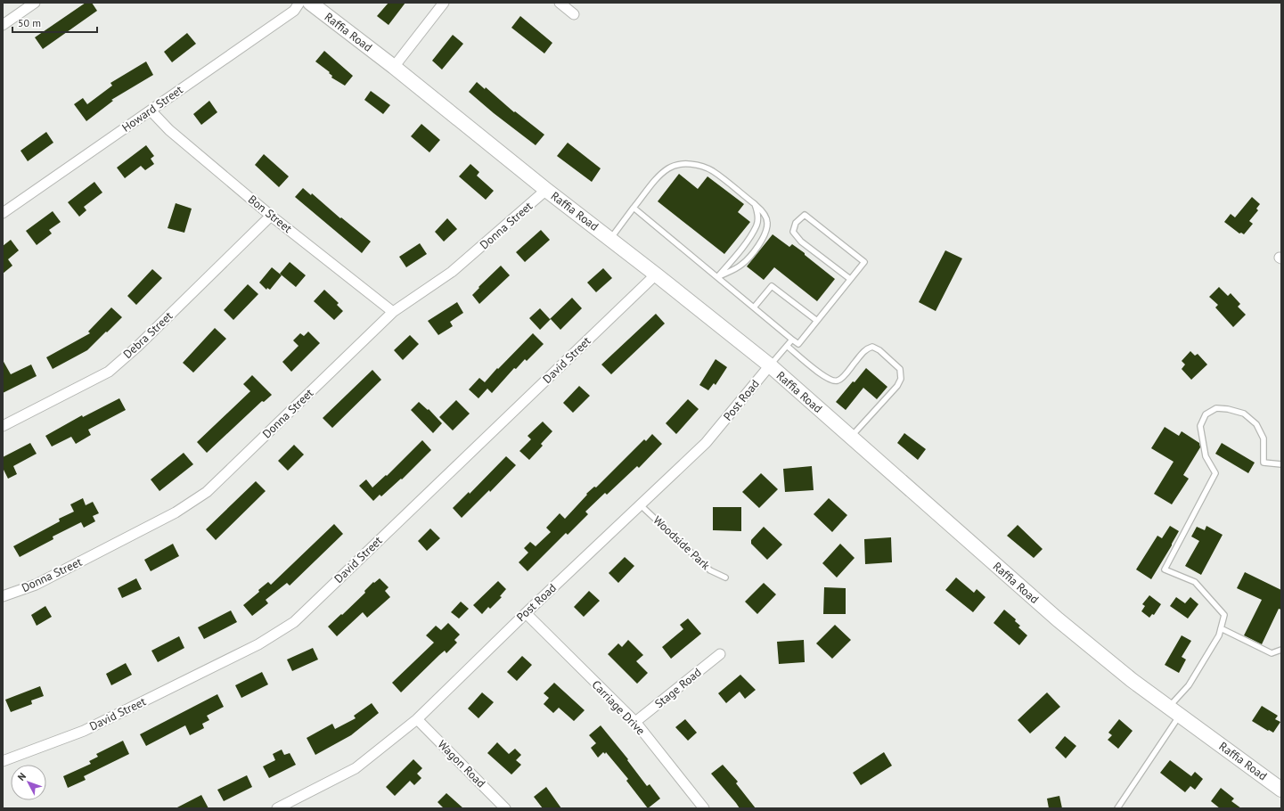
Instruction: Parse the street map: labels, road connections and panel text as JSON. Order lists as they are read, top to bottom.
{
  "streets": {
    "main road": ["Raffia Road"],
    "street": [
      "Howard Street",
      "Bon Street",
      "Donna Street",
      "Debra Street",
      "David Street",
      "Post Road",
      "Stage Road",
      "Carriage Drive",
      "Wagon Road"
    ],
    "lane": ["Woodside Park"]
  },
  "crossings": [
    ["Raffia Road", "Donna Street"],
    ["Raffia Road", "David Street"],
    ["Raffia Road", "Post Road"],
    ["Howard Street", "Bon Street"],
    ["Bon Street", "Donna Street"],
    ["Bon Street", "Debra Street"],
    ["Post Road", "Woodside Park"],
    ["Post Road", "Carriage Drive"],
    ["Post Road", "Wagon Road"],
    ["Stage Road", "Carriage Drive"]
  ],
  "scale_bar": "50 m",
  "north": "top left"
}
